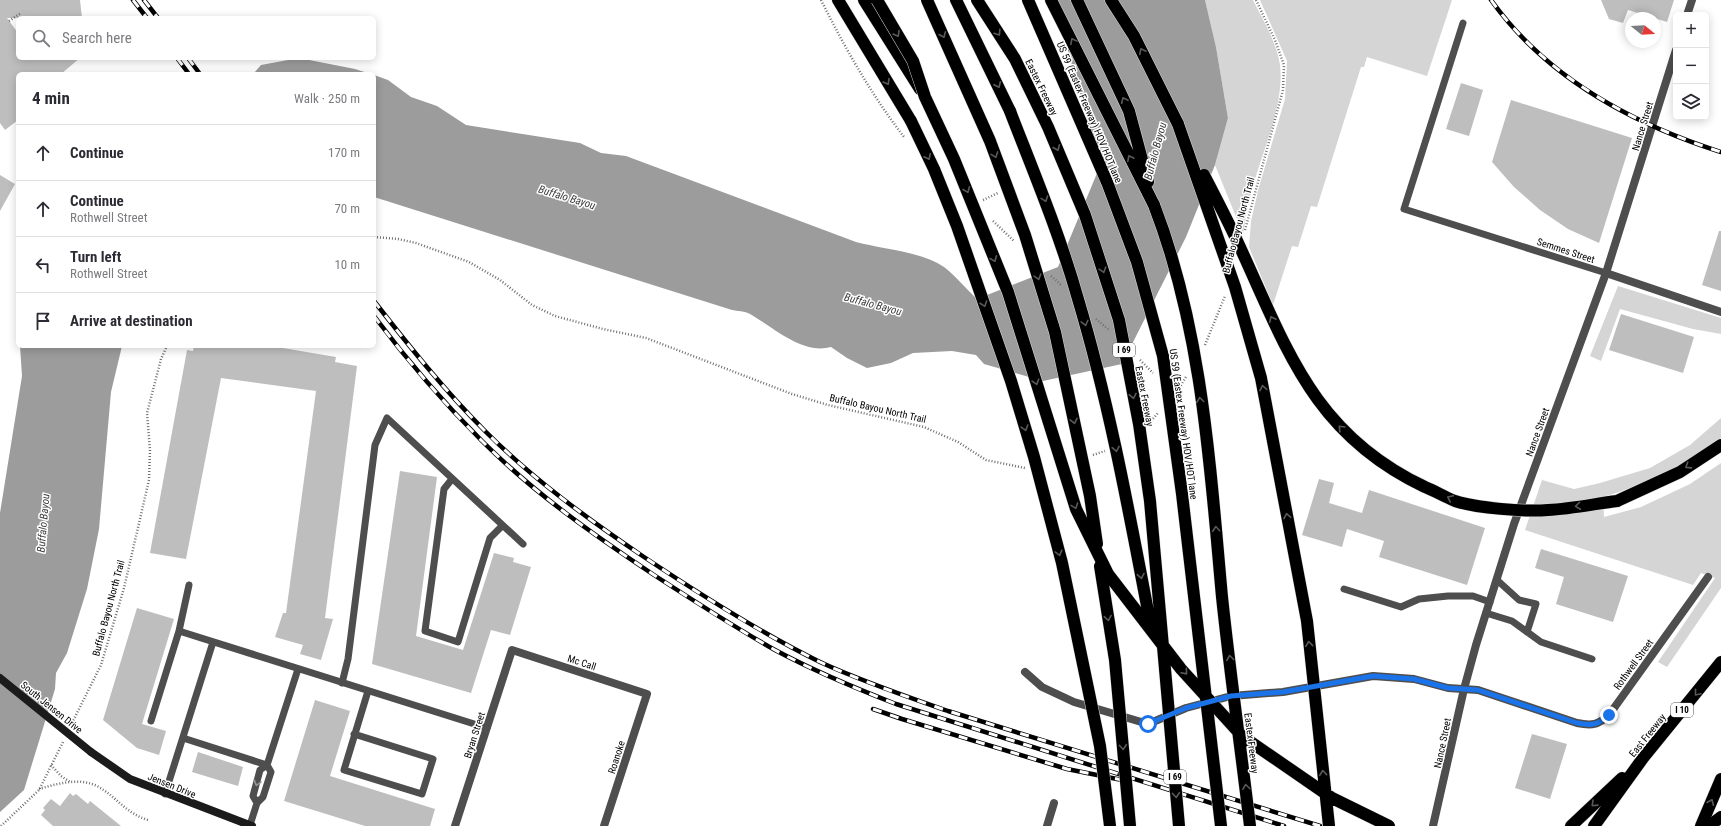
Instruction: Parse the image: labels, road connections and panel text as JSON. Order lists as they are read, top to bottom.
{
  "streets": {
    "highway": [
      "Eastex Freeway",
      "US 59 (Eastex Freeway) HOV/HOT lane",
      "I 69",
      "I 10",
      "East Freeway"
    ],
    "main road": ["South Jensen Drive", "Jensen Drive"],
    "street": [
      "Nance Street",
      "Semmes Street",
      "Mc Call",
      "Rothwell Street",
      "Bryan Street",
      "Roanoke"
    ],
    "path": ["Buffalo Bayou North Trail"]
  },
  "crossings": [
    ["Nance Street", "Semmes Street"],
    ["Nance Street", "Rothwell Street"],
    ["Mc Call", "Bryan Street"],
    ["Mc Call", "Roanoke"],
    ["South Jensen Drive", "Jensen Drive"]
  ],
  "water": ["Buffalo Bayou"],
  "north": "right",
  "page": {
    "map_buttons": ["+", "−"],
    "search": "Search here",
    "heading": ["4 min", "Walk · 250 m"],
    "list": [
      ["Continue", "170 m"],
      ["Continue", "Rothwell Street", "70 m"],
      ["Turn left", "Rothwell Street", "10 m"],
      "Arrive at destination"
    ]
  }
}
